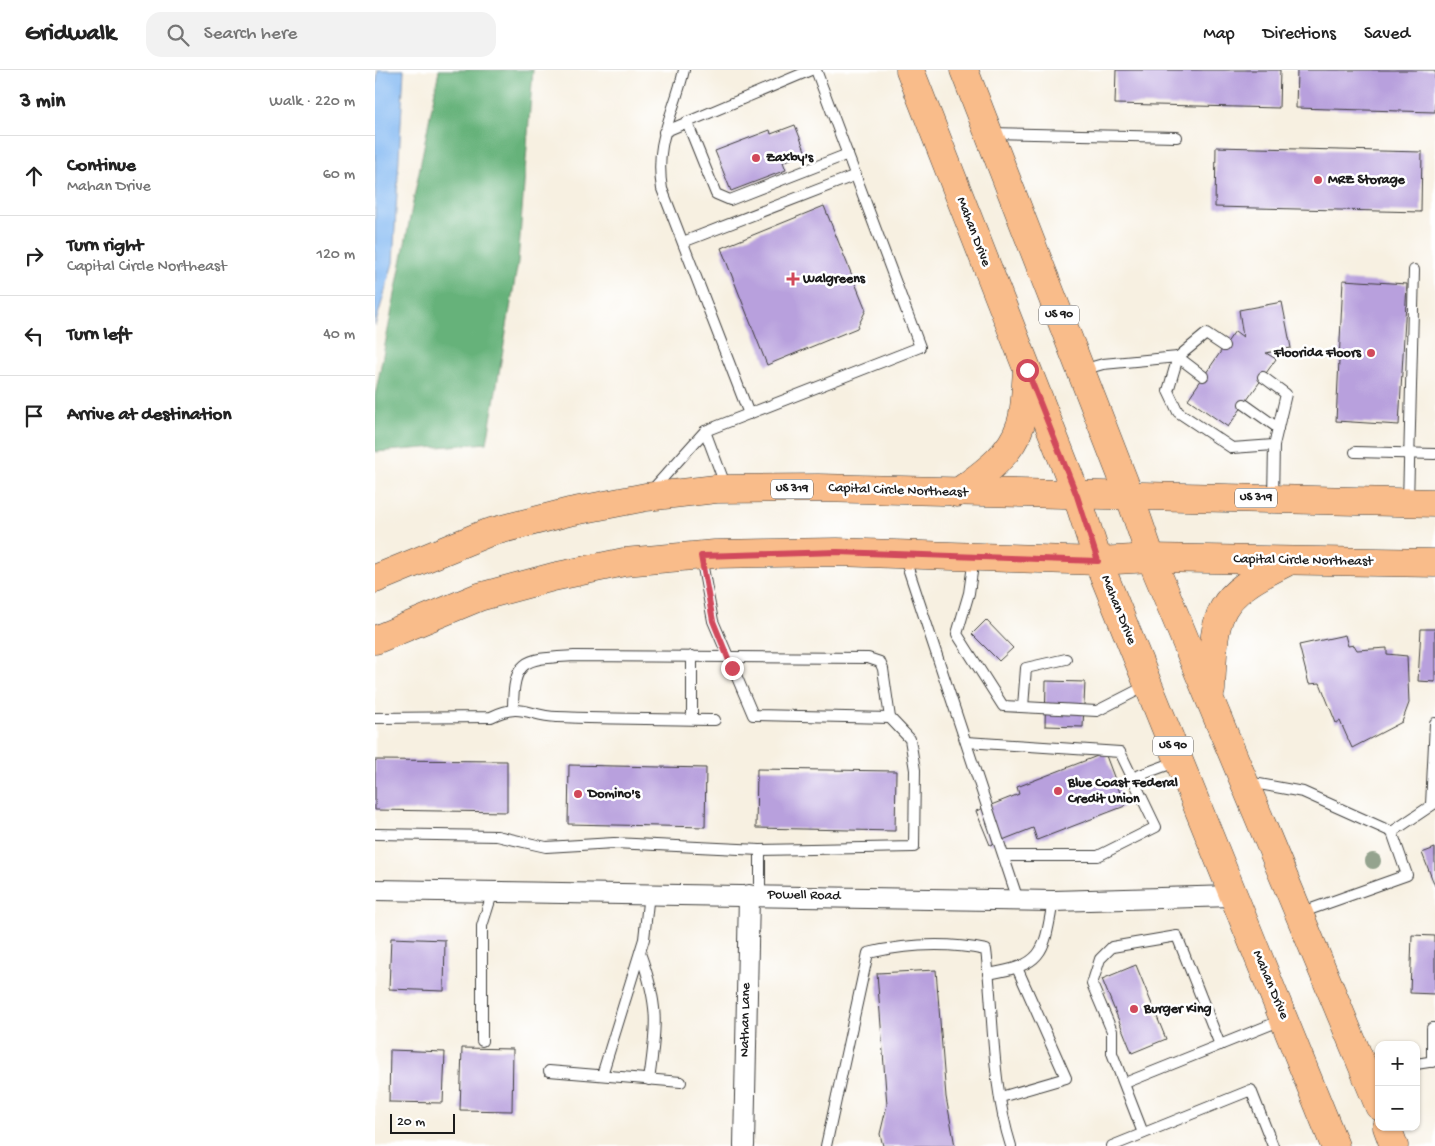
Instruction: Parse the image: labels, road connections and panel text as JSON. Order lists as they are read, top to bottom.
{
  "streets": {
    "main road": [
      "Mahan Drive",
      "US 90",
      "US 319",
      "Capital Circle Northeast"
    ],
    "street": ["Powell Road", "Nathan Lane"]
  },
  "crossings": [
    ["Mahan Drive", "Capital Circle Northeast"],
    ["Mahan Drive", "Powell Road"],
    ["US 90", "Capital Circle Northeast"],
    ["Powell Road", "Nathan Lane"]
  ],
  "places": {
    "other": [
      "Zaxby's",
      "MRZ Storage",
      "Floorida Floors",
      "Blue Coast Federal Credit Union",
      "Domino's",
      "Burger King"
    ],
    "health": ["Walgreens"]
  },
  "scale_bar": "20 m",
  "page": {
    "header": "Gridwalk",
    "search": "Search here",
    "nav": ["Map", "Directions", "Saved"],
    "heading": ["3 min", "Walk · 220 m"],
    "list": [
      ["Continue", "Mahan Drive", "60 m"],
      ["Turn right", "Capital Circle Northeast", "120 m"],
      ["Turn left", "40 m"],
      "Arrive at destination"
    ],
    "map_buttons": ["+", "−"],
    "scale": "20 m"
  }
}
